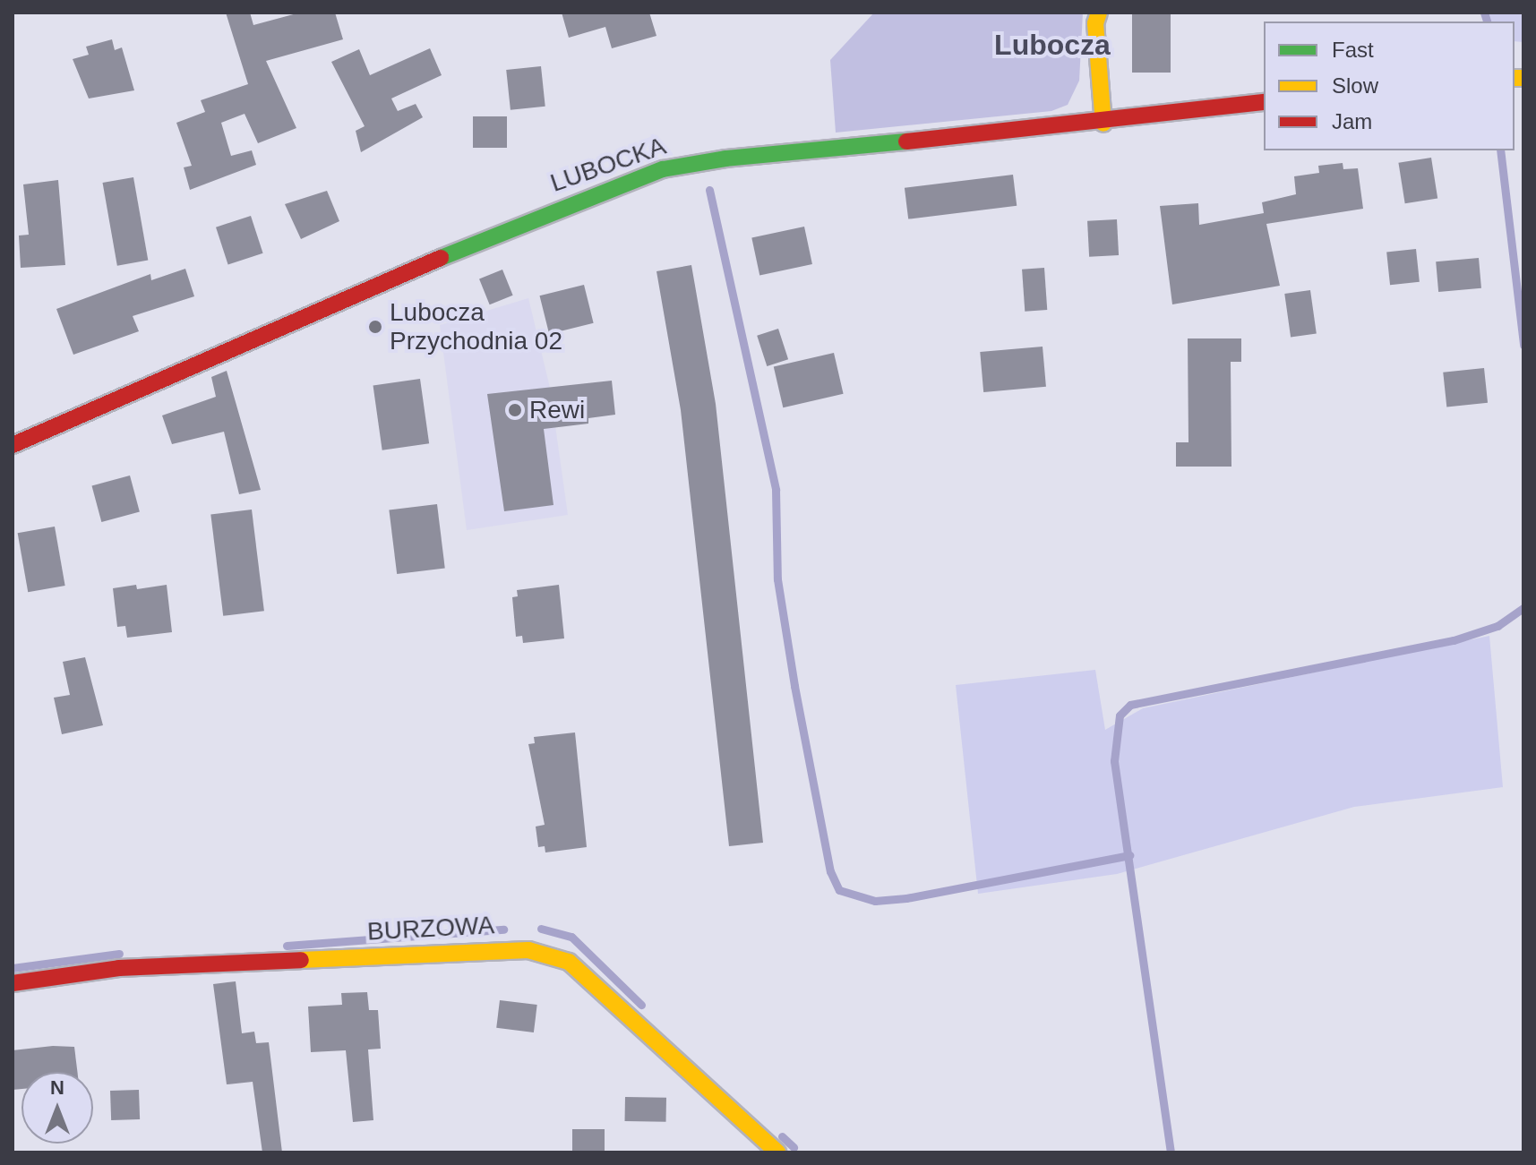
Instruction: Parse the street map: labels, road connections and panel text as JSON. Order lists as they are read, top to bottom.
{
  "streets": {
    "street": ["LUBOCKA", "BURZOWA"]
  },
  "districts": ["Lubocza"],
  "places": ["Lubocza Przychodnia 02", "Rewi"],
  "legend": ["Fast", "Slow", "Jam"],
  "north": "top"
}
